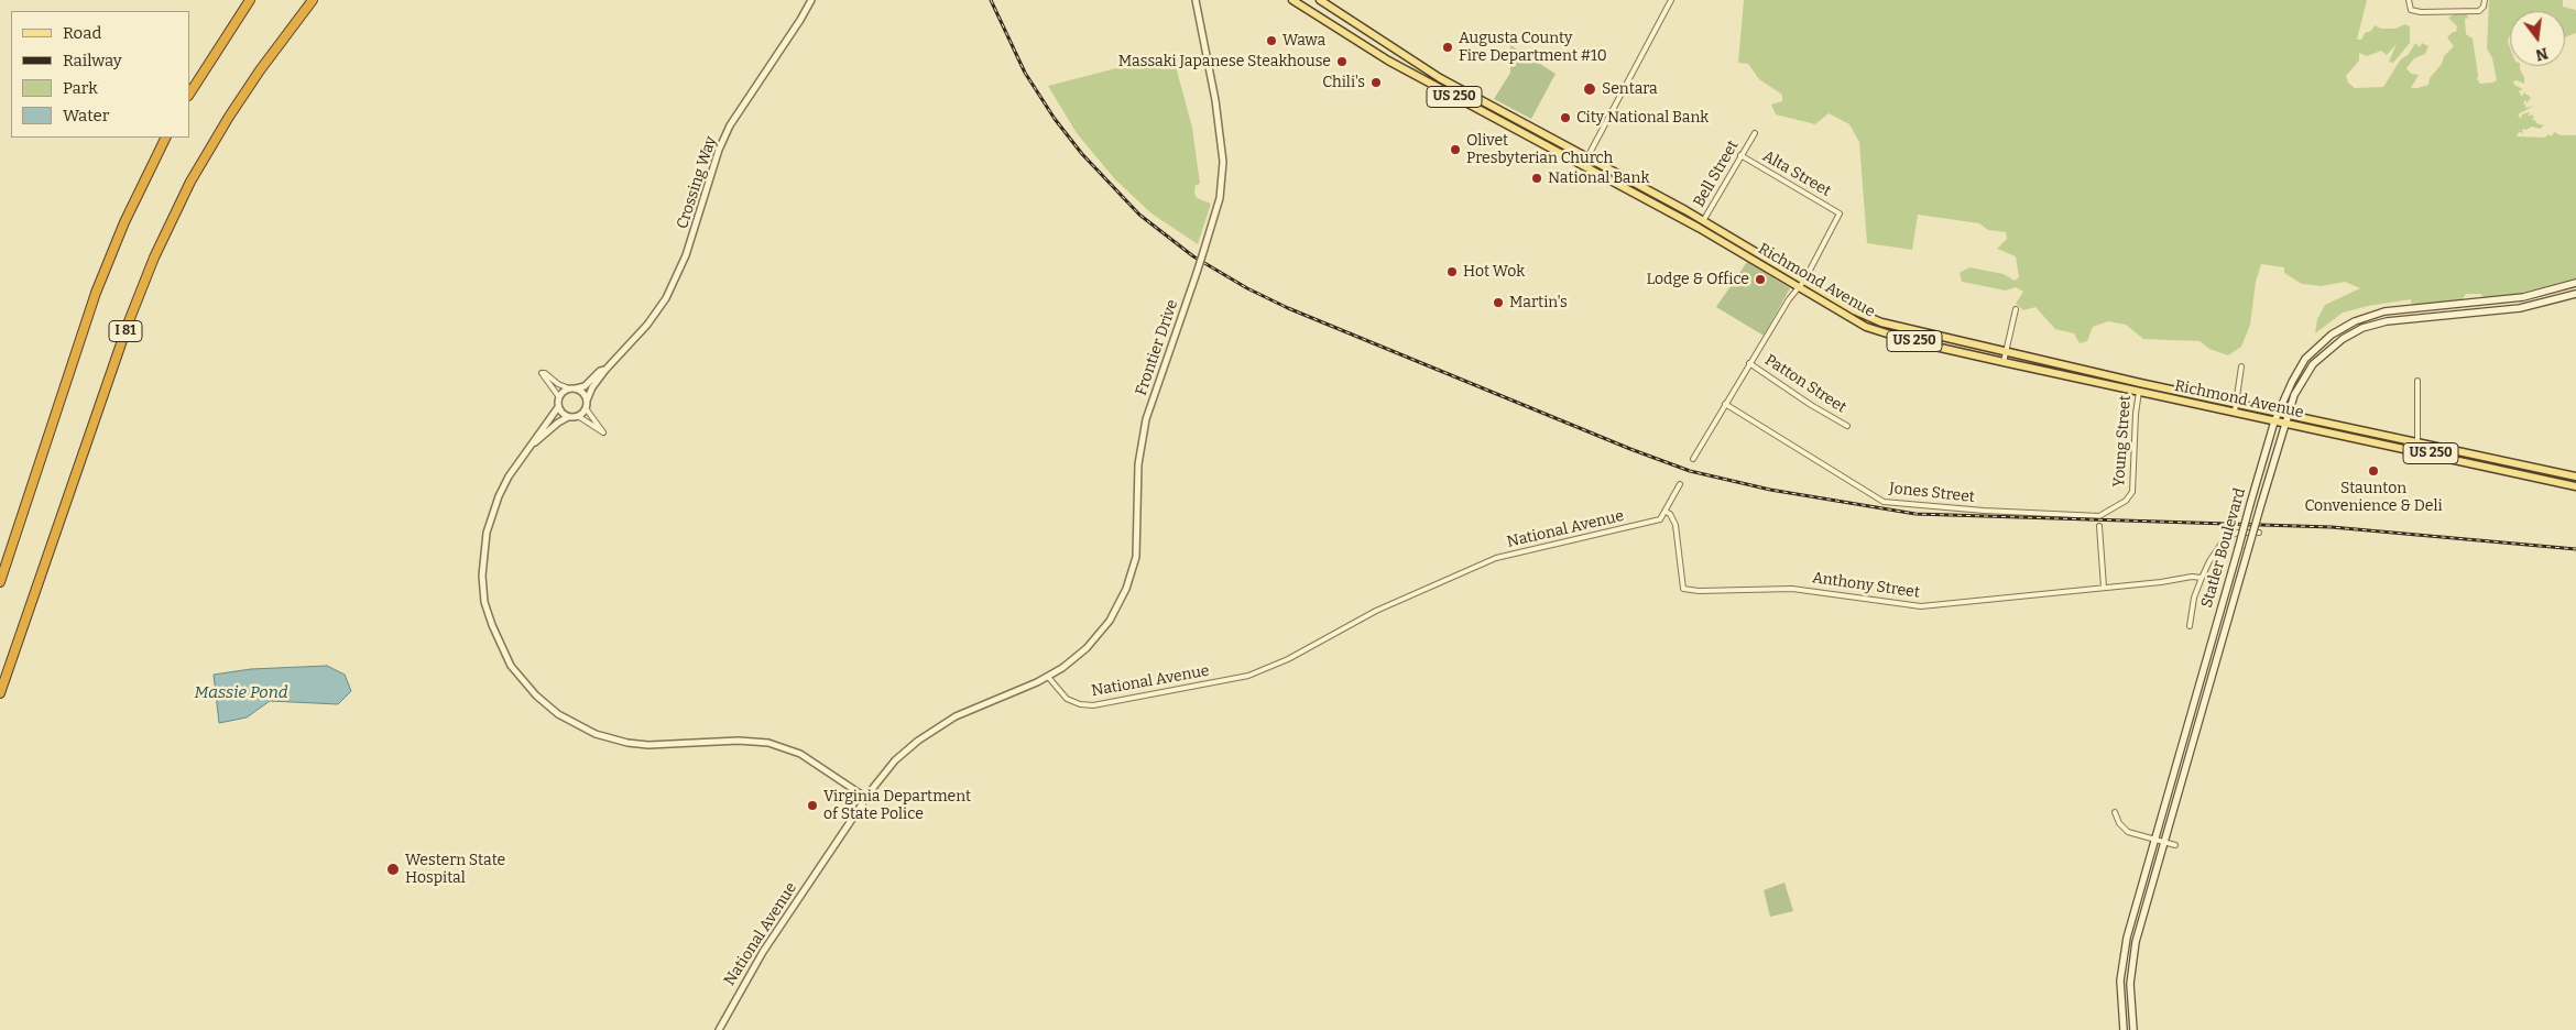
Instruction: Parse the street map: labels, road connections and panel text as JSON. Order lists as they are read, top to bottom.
{
  "streets": {
    "highway": ["I 81"],
    "main road": ["US 250", "Richmond Avenue", "Statler Boulevard"],
    "street": [
      "Bell Street",
      "Alta Street",
      "Crossing Way",
      "Frontier Drive",
      "Patton Street",
      "Young Street",
      "Jones Street",
      "National Avenue",
      "Anthony Street"
    ]
  },
  "crossings": [
    ["Bell Street", "Alta Street"],
    ["Bell Street", "Richmond Avenue"],
    ["Alta Street", "Richmond Avenue"],
    ["Richmond Avenue", "Young Street"],
    ["Richmond Avenue", "Statler Boulevard"],
    ["Frontier Drive", "National Avenue"],
    ["Young Street", "Jones Street"],
    ["National Avenue", "Anthony Street"]
  ],
  "water": ["Massie Pond"],
  "places": [
    "Wawa",
    "Augusta County Fire Department #10",
    "Massaki Japanese Steakhouse",
    "Chili's",
    "Sentara",
    "City National Bank",
    "Olivet Presbyterian Church",
    "National Bank",
    "Hot Wok",
    "Lodge & Office",
    "Martin's",
    "Staunton Convenience & Deli",
    "Virginia Department of State Police",
    "Western State Hospital"
  ],
  "legend": [
    "Road",
    "Railway",
    "Park",
    "Water"
  ],
  "north": "bottom"
}
